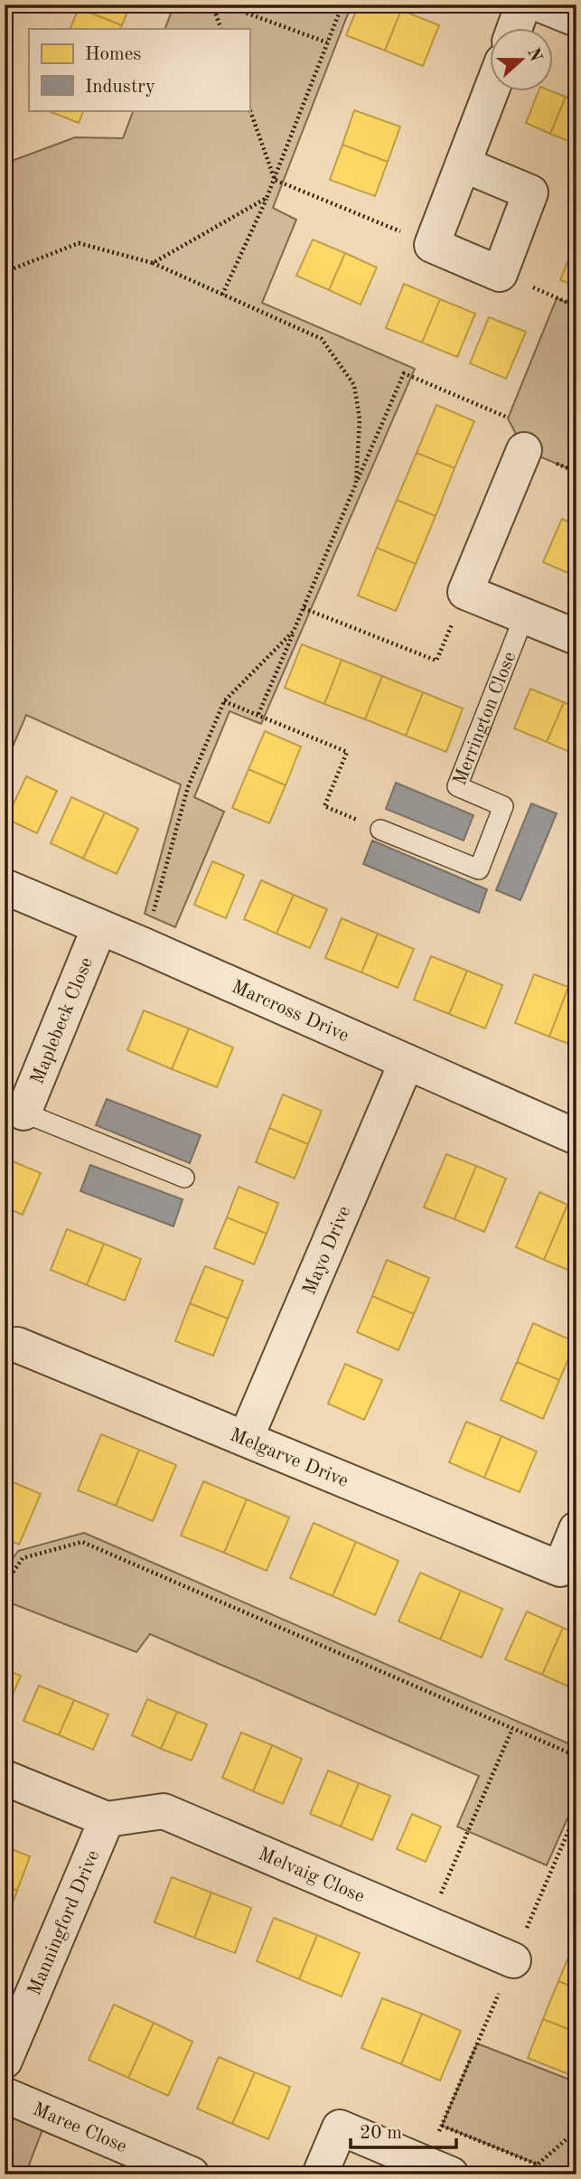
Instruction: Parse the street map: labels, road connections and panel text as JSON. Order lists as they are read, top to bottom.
{
  "streets": {
    "street": [
      "Marcross Drive",
      "Maplebeck Close",
      "Mayo Drive",
      "Melgarve Drive",
      "Melvaig Close",
      "Manningford Drive",
      "Maree Close"
    ],
    "lane": ["Merrington Close"]
  },
  "crossings": [
    ["Marcross Drive", "Maplebeck Close"],
    ["Marcross Drive", "Mayo Drive"],
    ["Mayo Drive", "Melgarve Drive"],
    ["Melvaig Close", "Manningford Drive"]
  ],
  "legend": ["Homes", "Industry"],
  "scale_bar": "20 m",
  "north": "right"
}
